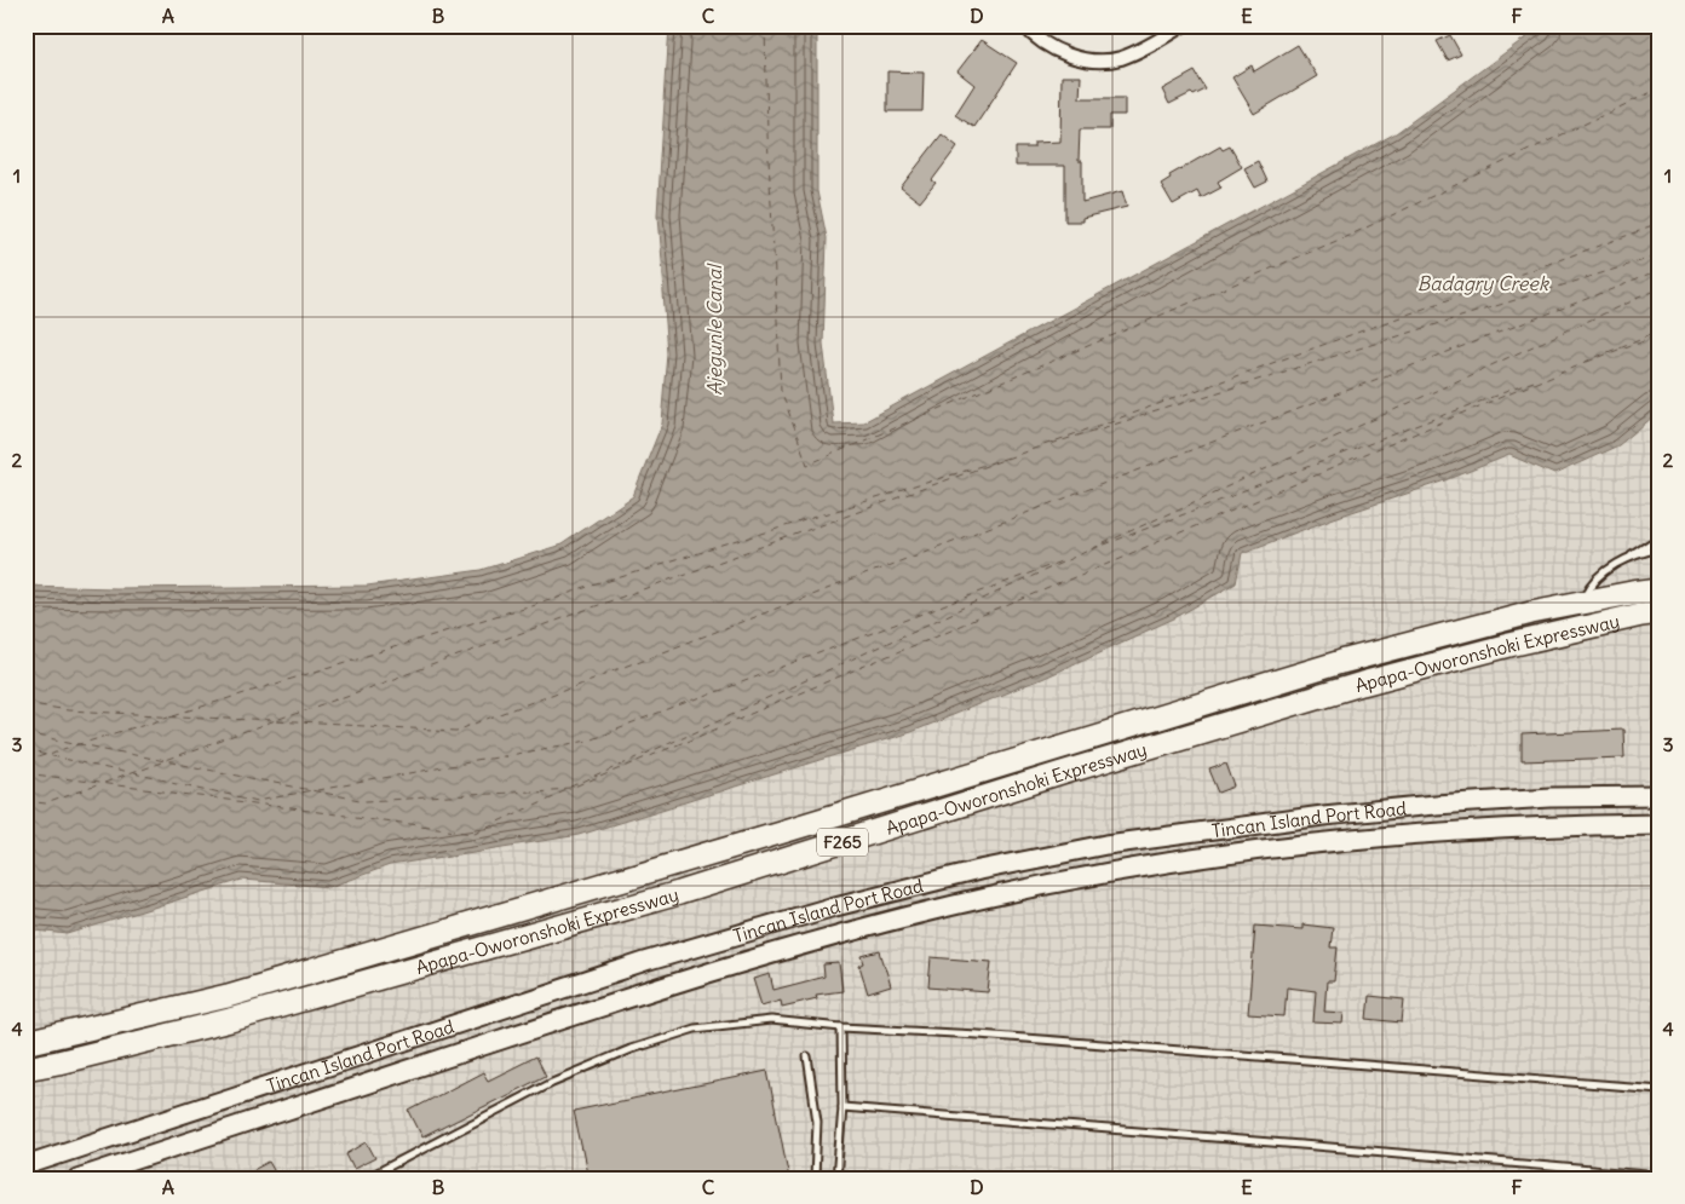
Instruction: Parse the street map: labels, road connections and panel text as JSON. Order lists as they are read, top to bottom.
{
  "streets": {
    "highway": ["Apapa-Oworonshoki Expressway", "F265"],
    "street": ["Tincan Island Port Road"]
  },
  "water": ["Badagry Creek", "Ajegunle Canal"],
  "grid": {
    "columns": [
      "A",
      "B",
      "C",
      "D",
      "E",
      "F"
    ],
    "rows": [
      "1",
      "2",
      "3",
      "4"
    ]
  }
}
